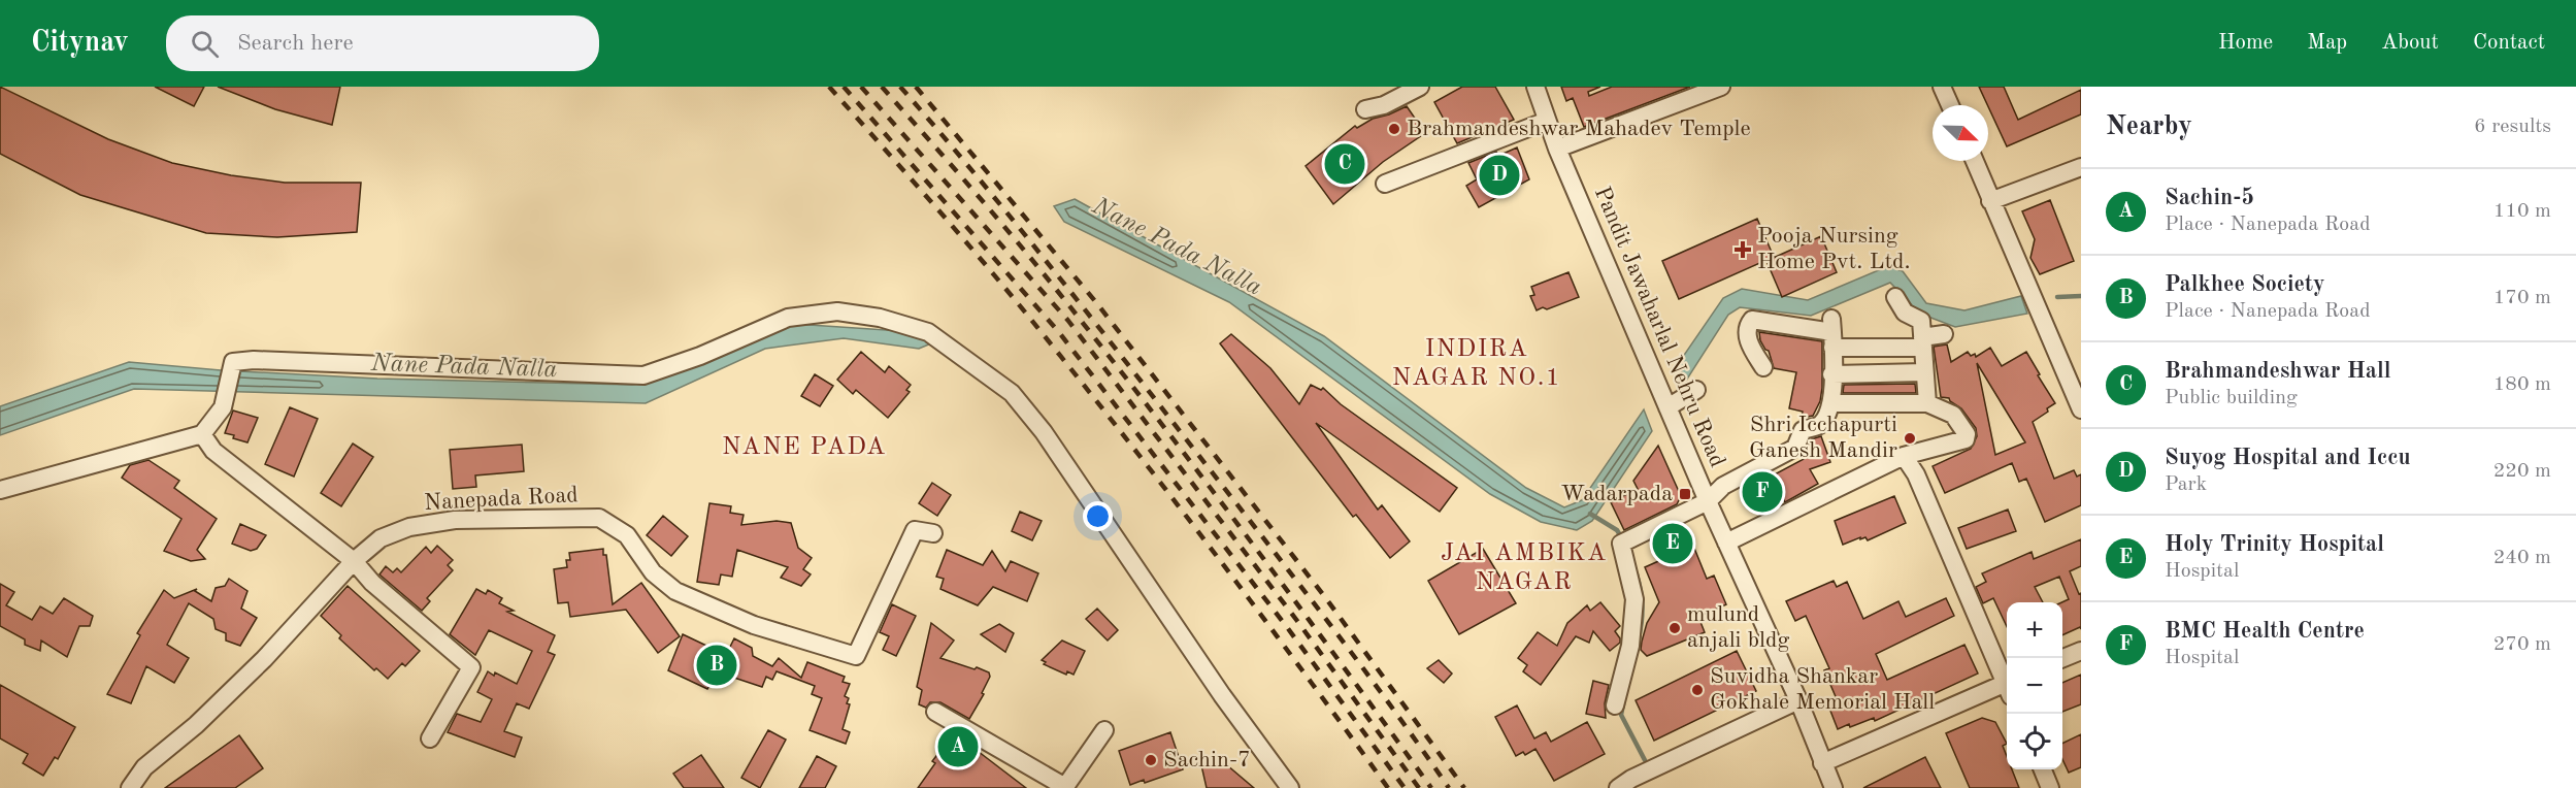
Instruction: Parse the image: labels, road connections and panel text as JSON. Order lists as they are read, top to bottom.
{
  "streets": {
    "street": ["Pandit Jawaharlal Nehru Road", "Nanepada Road"]
  },
  "districts": ["INDIRA NAGAR NO.1", "NANE PADA", "JAI AMBIKA NAGAR"],
  "water": ["Nane Pada Nalla"],
  "places": {
    "other": [
      "Brahmandeshwar Mahadev Temple",
      "Shri Icchapurti Ganesh Mandir",
      "mulund anjali bldg",
      "Suvidha Shankar Gokhale Memorial Hall",
      "Sachin-7"
    ],
    "health": ["Pooja Nursing Home Pvt. Ltd."],
    "transit": ["Wadarpada"]
  },
  "north": "bottom right",
  "page": {
    "header": "Citynav",
    "search": "Search here",
    "nav": [
      "Home",
      "Map",
      "About",
      "Contact"
    ],
    "heading": ["Nearby", "6 results"],
    "pins": [
      "C",
      "D",
      "F",
      "E",
      "B",
      "A"
    ],
    "list": [
      {
        "mark": "A",
        "name": "Sachin-5",
        "note": "Place · Nanepada Road",
        "value": "110 m"
      },
      {
        "mark": "B",
        "name": "Palkhee Society",
        "note": "Place · Nanepada Road",
        "value": "170 m"
      },
      {
        "mark": "C",
        "name": "Brahmandeshwar Hall",
        "note": "Public building",
        "value": "180 m"
      },
      {
        "mark": "D",
        "name": "Suyog Hospital and Iccu",
        "note": "Park",
        "value": "220 m"
      },
      {
        "mark": "E",
        "name": "Holy Trinity Hospital",
        "note": "Hospital",
        "value": "240 m"
      },
      {
        "mark": "F",
        "name": "BMC Health Centre",
        "note": "Hospital",
        "value": "270 m"
      }
    ],
    "map_buttons": ["+", "−"]
  }
}
